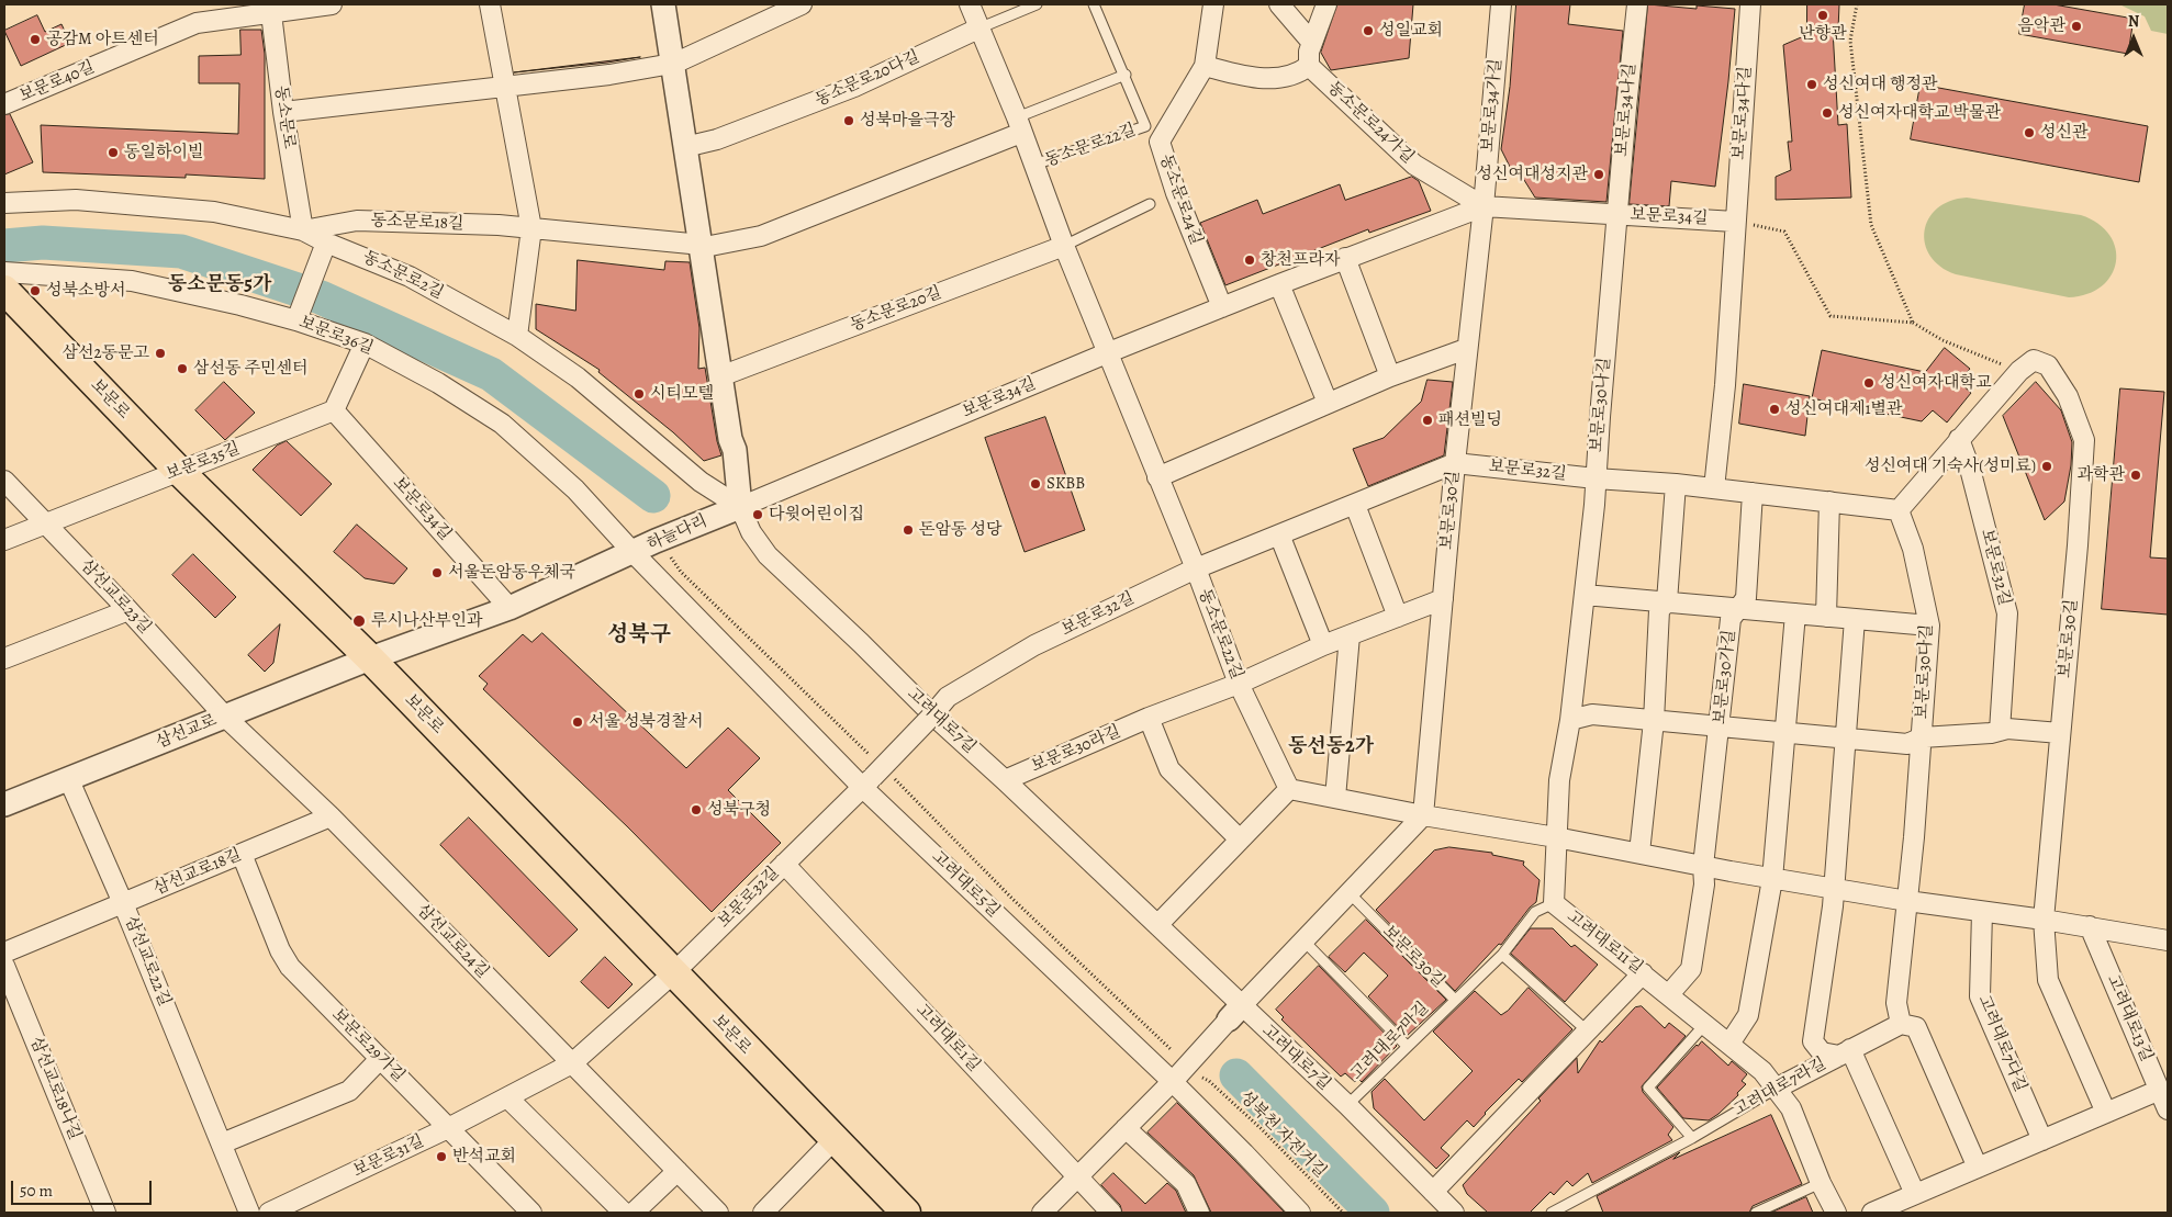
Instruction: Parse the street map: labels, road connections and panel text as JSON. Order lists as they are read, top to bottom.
{
  "streets": {
    "main road": ["보문로"],
    "street": [
      "동소문로20다길",
      "보문로40길",
      "보문로34가길",
      "보문로34나길",
      "보문로34다길",
      "동소문로",
      "동소문로24가길",
      "동소문로22길",
      "동소문로24길",
      "보문로34길",
      "동소문로18길",
      "동소문로2길",
      "동소문로20길",
      "보문로36길",
      "보문로30나길",
      "보문로35길",
      "보문로32길",
      "보문로30길",
      "하늘다리",
      "삼선교로23길",
      "보문로30다길",
      "보문로30가길",
      "고려대로7길",
      "삼선교로",
      "보문로30라길",
      "삼선교로18길",
      "고려대로5길",
      "삼선교로24길",
      "고려대로11길",
      "삼선교로22길",
      "고려대로13길",
      "고려대로1길",
      "고려대로7다길",
      "보문로29가길",
      "고려대로7라길",
      "삼선교로18나길",
      "보문로31길"
    ],
    "lane": ["고려대로7마길"],
    "path": ["성북천 자전거길"]
  },
  "crossings": [
    ["동소문로20다길", "동소문로22길"],
    ["보문로40길", "동소문로"],
    ["보문로34가길", "동소문로24가길"],
    ["보문로34가길", "보문로34길"],
    ["보문로34가길", "보문로30길"],
    ["보문로34나길", "보문로34길"],
    ["보문로34나길", "보문로30나길"],
    ["보문로34다길", "보문로34길"],
    ["동소문로", "동소문로18길"],
    ["동소문로", "동소문로2길"],
    ["동소문로24가길", "보문로34길"],
    ["동소문로24가길", "보문로30길"],
    ["동소문로22길", "보문로34길"],
    ["동소문로22길", "동소문로20길"],
    ["동소문로22길", "보문로32길"],
    ["동소문로22길", "보문로30라길"],
    ["동소문로24길", "보문로34길"],
    ["보문로34길", "동소문로2길"],
    ["보문로34길", "보문로30나길"],
    ["보문로34길", "보문로35길"],
    ["보문로34길", "보문로30길"],
    ["보문로34길", "하늘다리"],
    ["보문로34길", "고려대로7길"],
    ["동소문로18길", "동소문로2길"],
    ["동소문로2길", "하늘다리"],
    ["동소문로2길", "고려대로7길"],
    ["보문로36길", "보문로"],
    ["보문로36길", "하늘다리"],
    ["보문로36길", "고려대로5길"],
    ["보문로", "보문로35길"],
    ["보문로", "보문로32길"],
    ["보문로", "삼선교로"],
    ["보문로", "보문로31길"],
    ["보문로30나길", "보문로32길"],
    ["보문로30나길", "고려대로11길"],
    ["보문로35길", "삼선교로23길"],
    ["보문로32길", "보문로30길"],
    ["보문로32길", "보문로30다길"],
    ["보문로32길", "보문로30가길"],
    ["보문로32길", "고려대로7길"],
    ["보문로32길", "고려대로5길"],
    ["보문로32길", "고려대로1길"],
    ["보문로32길", "보문로31길"],
    ["보문로30길", "보문로30다길"],
    ["보문로30길", "보문로30라길"],
    ["보문로30길", "고려대로7마길"],
    ["하늘다리", "고려대로7길"],
    ["하늘다리", "고려대로5길"],
    ["삼선교로23길", "삼선교로"],
    ["삼선교로23길", "삼선교로24길"],
    ["보문로30가길", "고려대로11길"],
    ["고려대로7길", "보문로30라길"],
    ["고려대로7길", "고려대로7마길"],
    ["삼선교로", "삼선교로24길"],
    ["삼선교로", "삼선교로22길"],
    ["삼선교로18길", "삼선교로24길"],
    ["삼선교로18길", "삼선교로22길"],
    ["삼선교로18길", "보문로29가길"],
    ["삼선교로24길", "보문로31길"],
    ["고려대로11길", "고려대로7마길"],
    ["고려대로11길", "고려대로7라길"],
    ["보문로29가길", "보문로31길"]
  ],
  "districts": ["동소문동5가", "성북구", "동선동2가"],
  "places": [
    "난향관",
    "음악관",
    "성일교회",
    "공감M 아트센터",
    "성신여대 행정관",
    "성신여자대학교 박물관",
    "성북마을극장",
    "성신관",
    "동일하이빌",
    "성신여대성지관",
    "창천프라자",
    "성북소방서",
    "삼선2동문고",
    "삼선동 주민센터",
    "성신여자대학교",
    "시티모텔",
    "성신여대제1별관",
    "패션빌딩",
    "성신여대 기숙사(성미료)",
    "과학관",
    "SKBB",
    "다윗어린이집",
    "돈암동 성당",
    "서울돈암동우체국",
    "루시나산부인과",
    "서울 성북경찰서",
    "성북구청",
    "반석교회"
  ],
  "scale_bar": "50 m",
  "north": "top"
}
